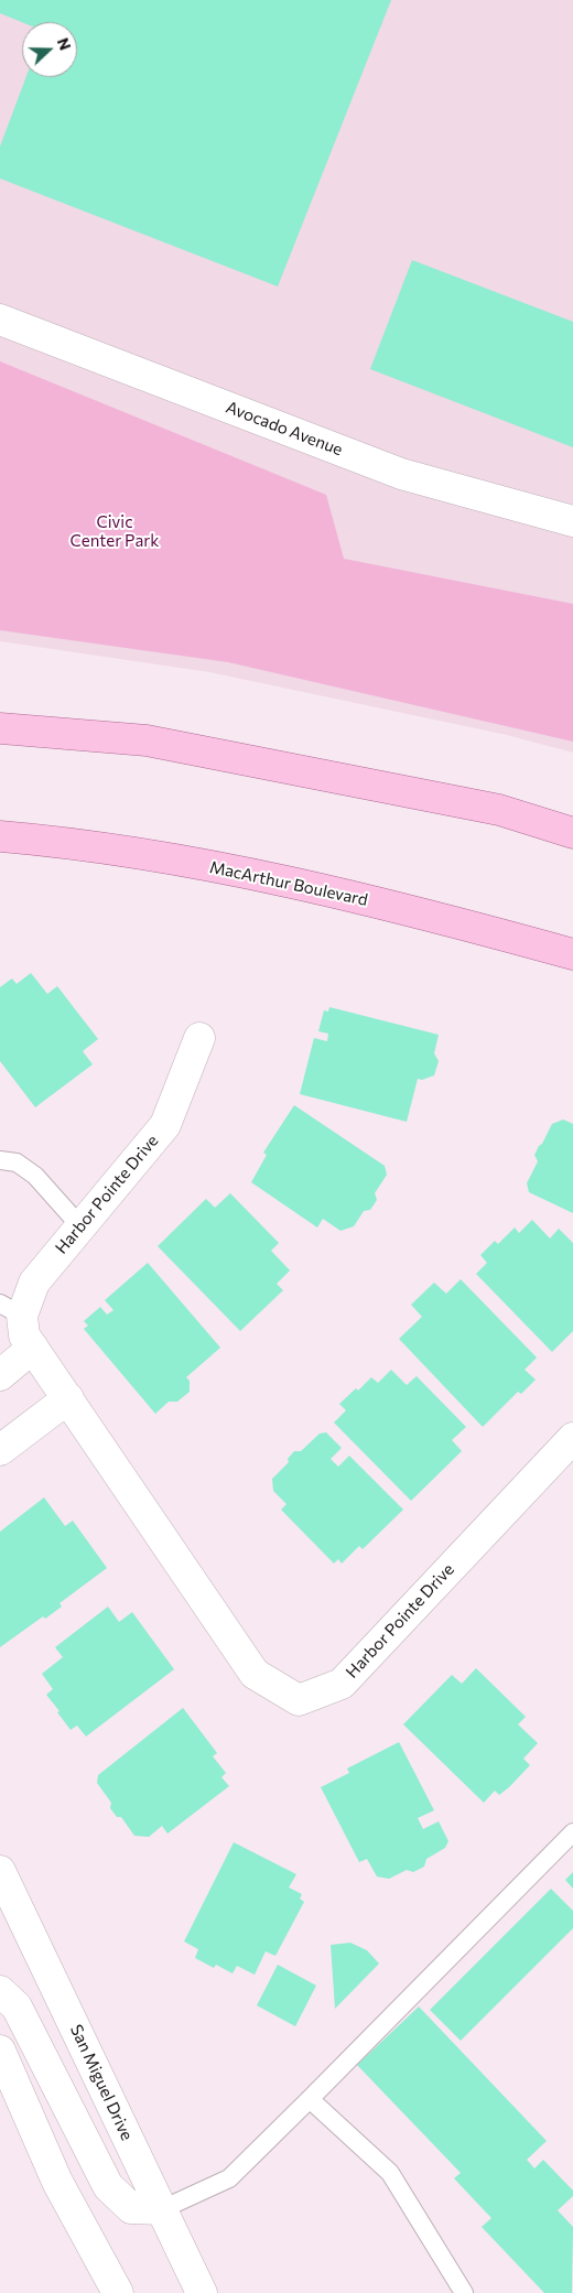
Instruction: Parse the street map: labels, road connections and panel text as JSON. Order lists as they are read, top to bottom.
{
  "streets": {
    "main road": ["MacArthur Boulevard"],
    "street": ["Avocado Avenue", "Harbor Pointe Drive", "San Miguel Drive"]
  },
  "parks": ["Civic Center Park"],
  "north": "right"
}
